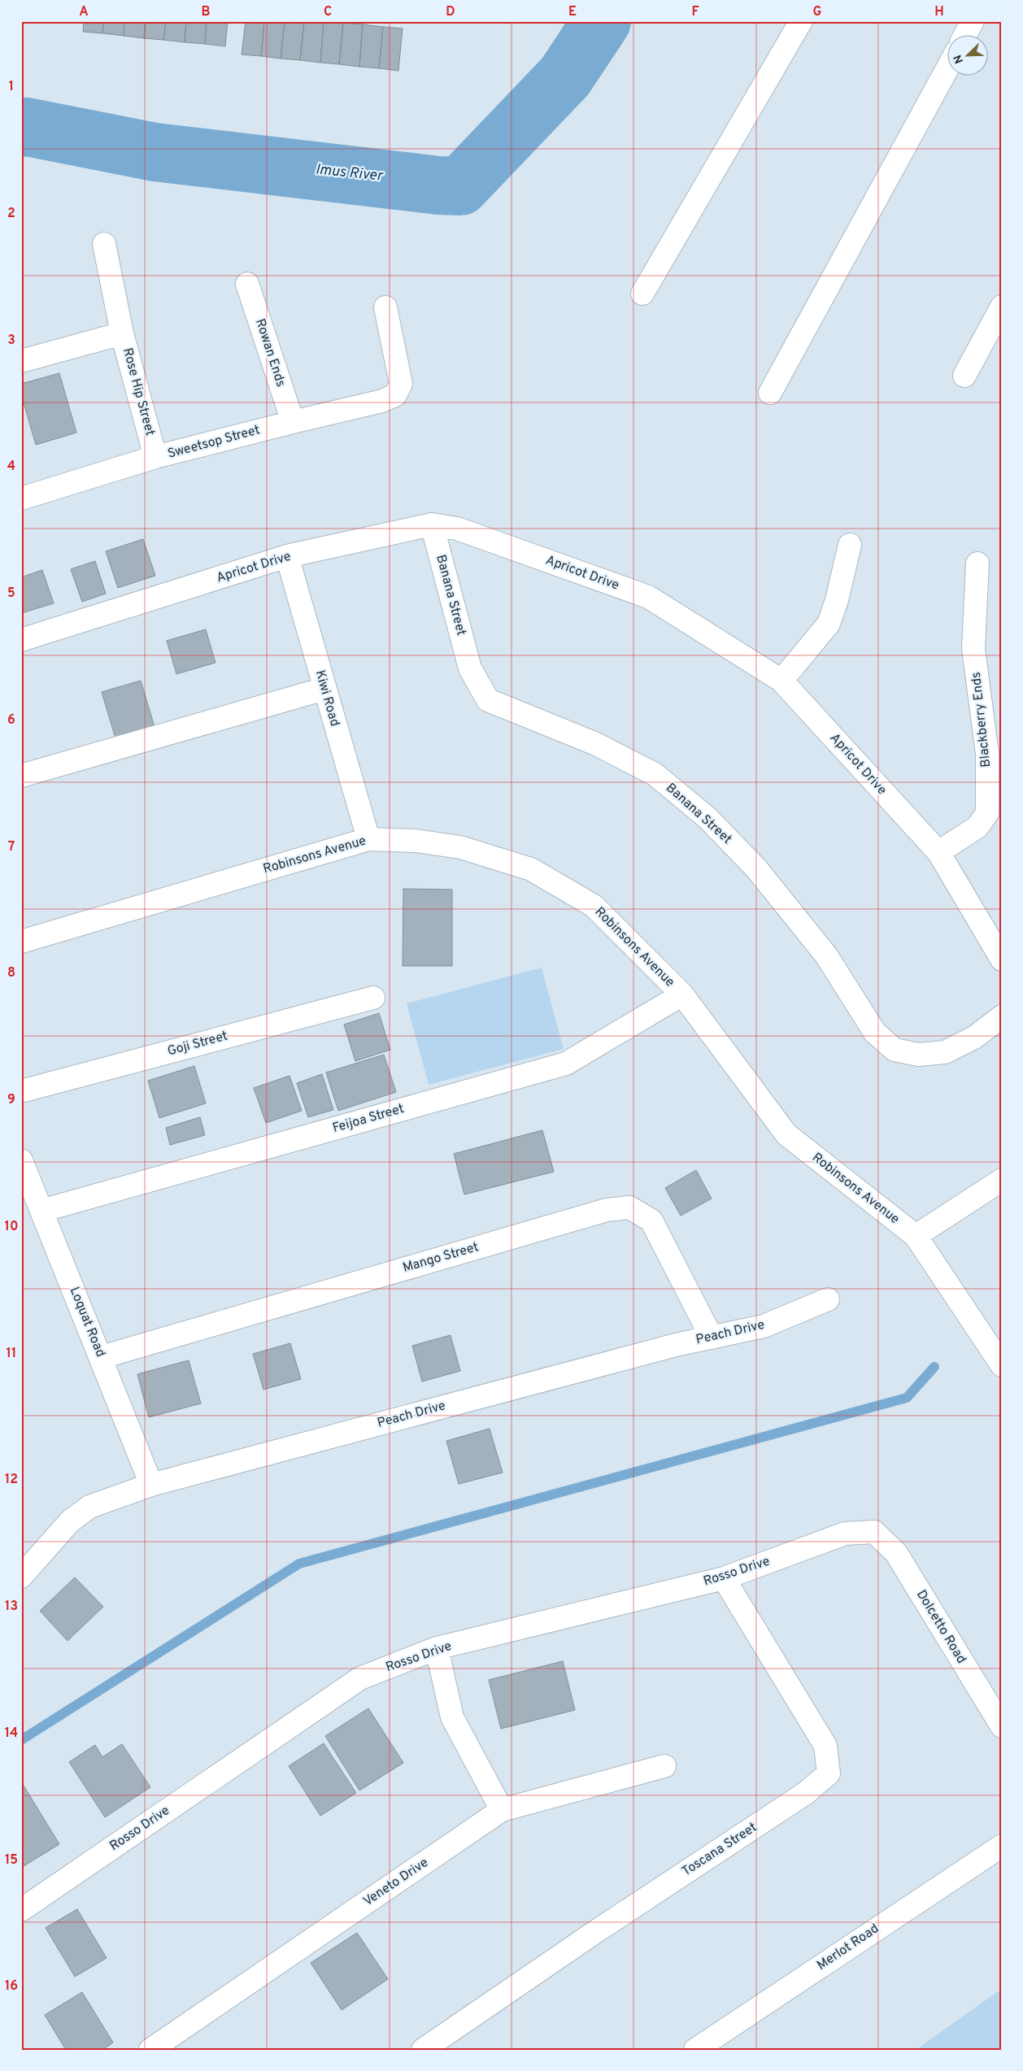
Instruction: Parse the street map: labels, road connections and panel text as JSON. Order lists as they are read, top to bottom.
{
  "streets": {
    "street": [
      "Rowan Ends",
      "Rose Hip Street",
      "Sweetsop Street",
      "Apricot Drive",
      "Banana Street",
      "Kiwi Road",
      "Blackberry Ends",
      "Robinsons Avenue",
      "Goji Street",
      "Feijoa Street",
      "Mango Street",
      "Loquat Road",
      "Peach Drive",
      "Rosso Drive",
      "Dolcetto Road",
      "Toscana Street",
      "Veneto Drive",
      "Merlot Road"
    ]
  },
  "crossings": [
    ["Rowan Ends", "Sweetsop Street"],
    ["Rose Hip Street", "Sweetsop Street"],
    ["Apricot Drive", "Banana Street"],
    ["Apricot Drive", "Kiwi Road"],
    ["Apricot Drive", "Blackberry Ends"],
    ["Kiwi Road", "Robinsons Avenue"],
    ["Robinsons Avenue", "Feijoa Street"],
    ["Feijoa Street", "Loquat Road"],
    ["Mango Street", "Loquat Road"],
    ["Mango Street", "Peach Drive"],
    ["Loquat Road", "Peach Drive"],
    ["Rosso Drive", "Dolcetto Road"],
    ["Rosso Drive", "Toscana Street"]
  ],
  "water": ["Imus River"],
  "north": "bottom left",
  "grid": {
    "columns": [
      "A",
      "B",
      "C",
      "D",
      "E",
      "F",
      "G",
      "H"
    ],
    "rows": [
      "1",
      "2",
      "3",
      "4",
      "5",
      "6",
      "7",
      "8",
      "9",
      "10",
      "11",
      "12",
      "13",
      "14",
      "15",
      "16"
    ]
  }
}
